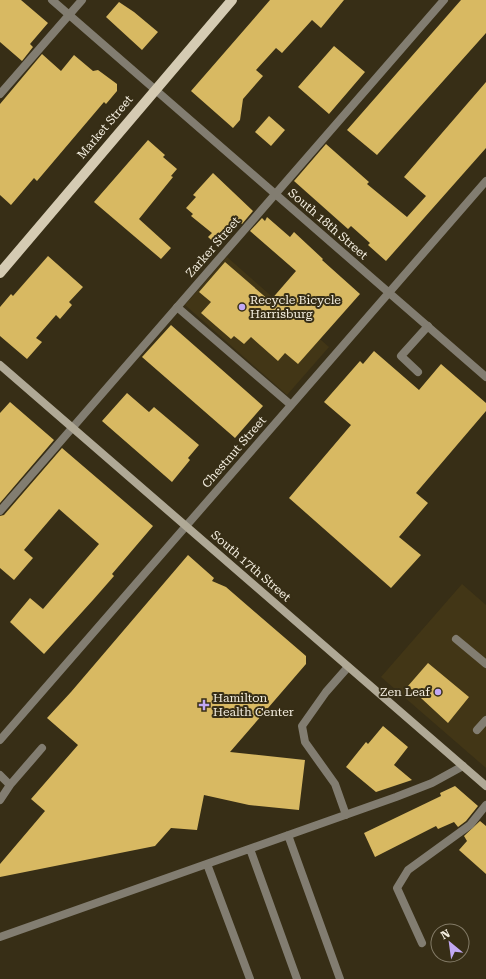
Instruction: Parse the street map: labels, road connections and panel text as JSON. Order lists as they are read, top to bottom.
{
  "streets": {
    "main road": ["Market Street", "South 17th Street"],
    "street": ["South 18th Street", "Zarker Street", "Chestnut Street"]
  },
  "crossings": [
    ["Market Street", "South 18th Street"],
    ["South 18th Street", "Zarker Street"],
    ["South 18th Street", "Chestnut Street"],
    ["Zarker Street", "South 17th Street"],
    ["Chestnut Street", "South 17th Street"]
  ],
  "places": {
    "other": ["Recycle Bicycle Harrisburg", "Zen Leaf"],
    "health": ["Hamilton Health Center"]
  },
  "north": "top left"
}
